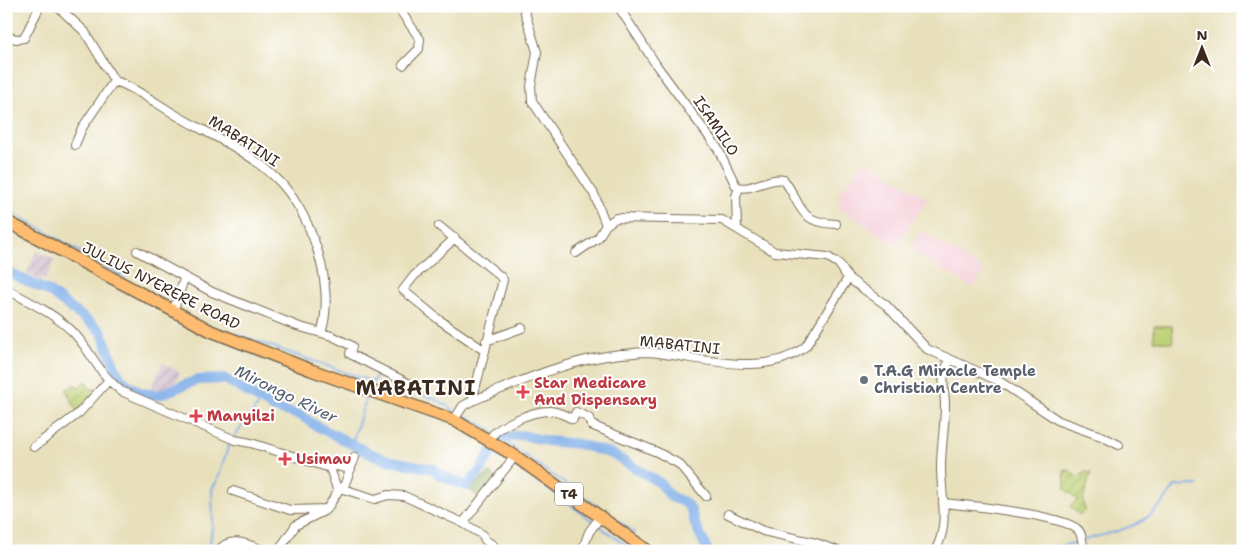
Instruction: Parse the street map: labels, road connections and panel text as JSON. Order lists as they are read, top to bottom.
{
  "streets": {
    "highway": ["JULIUS NYERERE ROAD", "T4"],
    "street": ["ISAMILO", "MABATINI"]
  },
  "crossings": [
    ["MABATINI", "JULIUS NYERERE ROAD"]
  ],
  "districts": ["MABATINI"],
  "water": ["Mirongo River"],
  "places": {
    "other": ["T.A.G Miracle Temple Christian Centre"],
    "health": ["Star Medicare And Dispensary", "Manyilzi", "Usimau"]
  },
  "north": "top"
}
